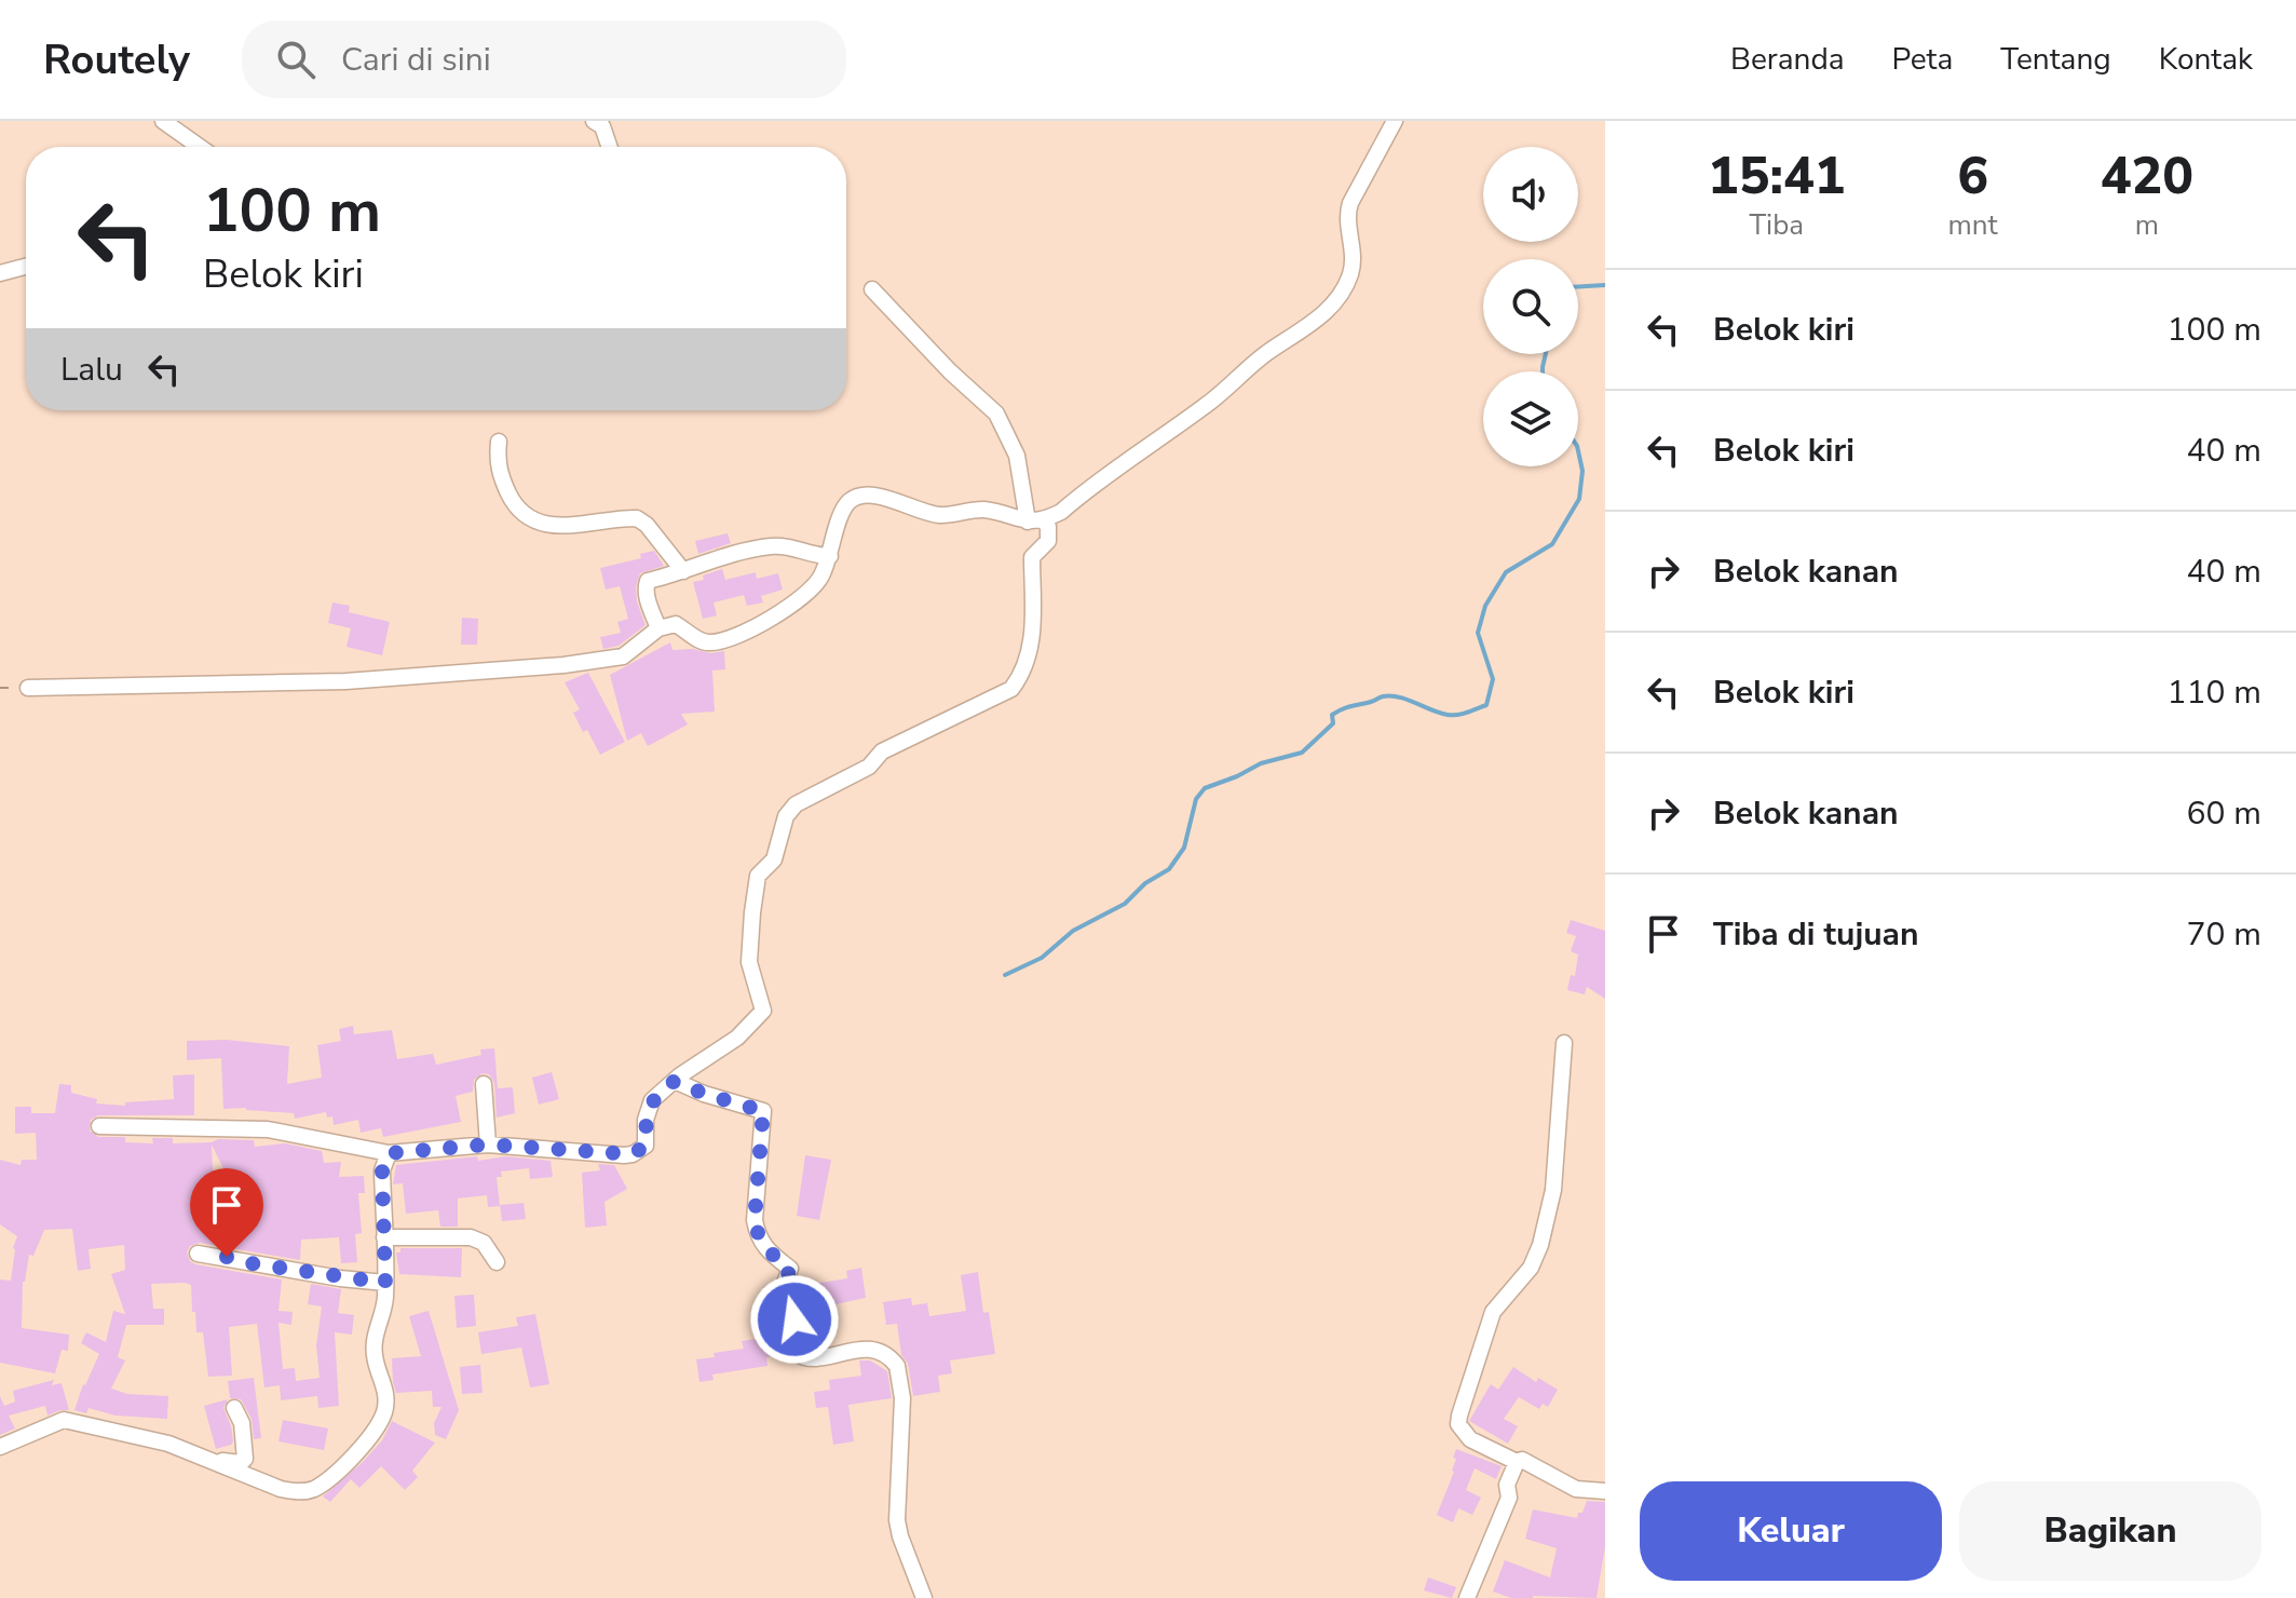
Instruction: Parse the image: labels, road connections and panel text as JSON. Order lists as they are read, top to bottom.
{
  "page": {
    "header": "Routely",
    "search": "Cari di sini",
    "nav": [
      "Beranda",
      "Peta",
      "Tentang",
      "Kontak"
    ],
    "eta": [
      "15:41",
      "Tiba",
      "6",
      "mnt",
      "420",
      "m"
    ],
    "turn": ["100 m", "Belok kiri"],
    "list": [
      {
        "name": "Belok kiri",
        "value": "100 m"
      },
      {
        "name": "Belok kiri",
        "value": "40 m"
      },
      {
        "name": "Belok kanan",
        "value": "40 m"
      },
      {
        "name": "Belok kiri",
        "value": "110 m"
      },
      {
        "name": "Belok kanan",
        "value": "60 m"
      },
      {
        "name": "Tiba di tujuan",
        "value": "70 m"
      }
    ],
    "then": "Lalu",
    "buttons": ["Keluar", "Bagikan"]
  }
}
